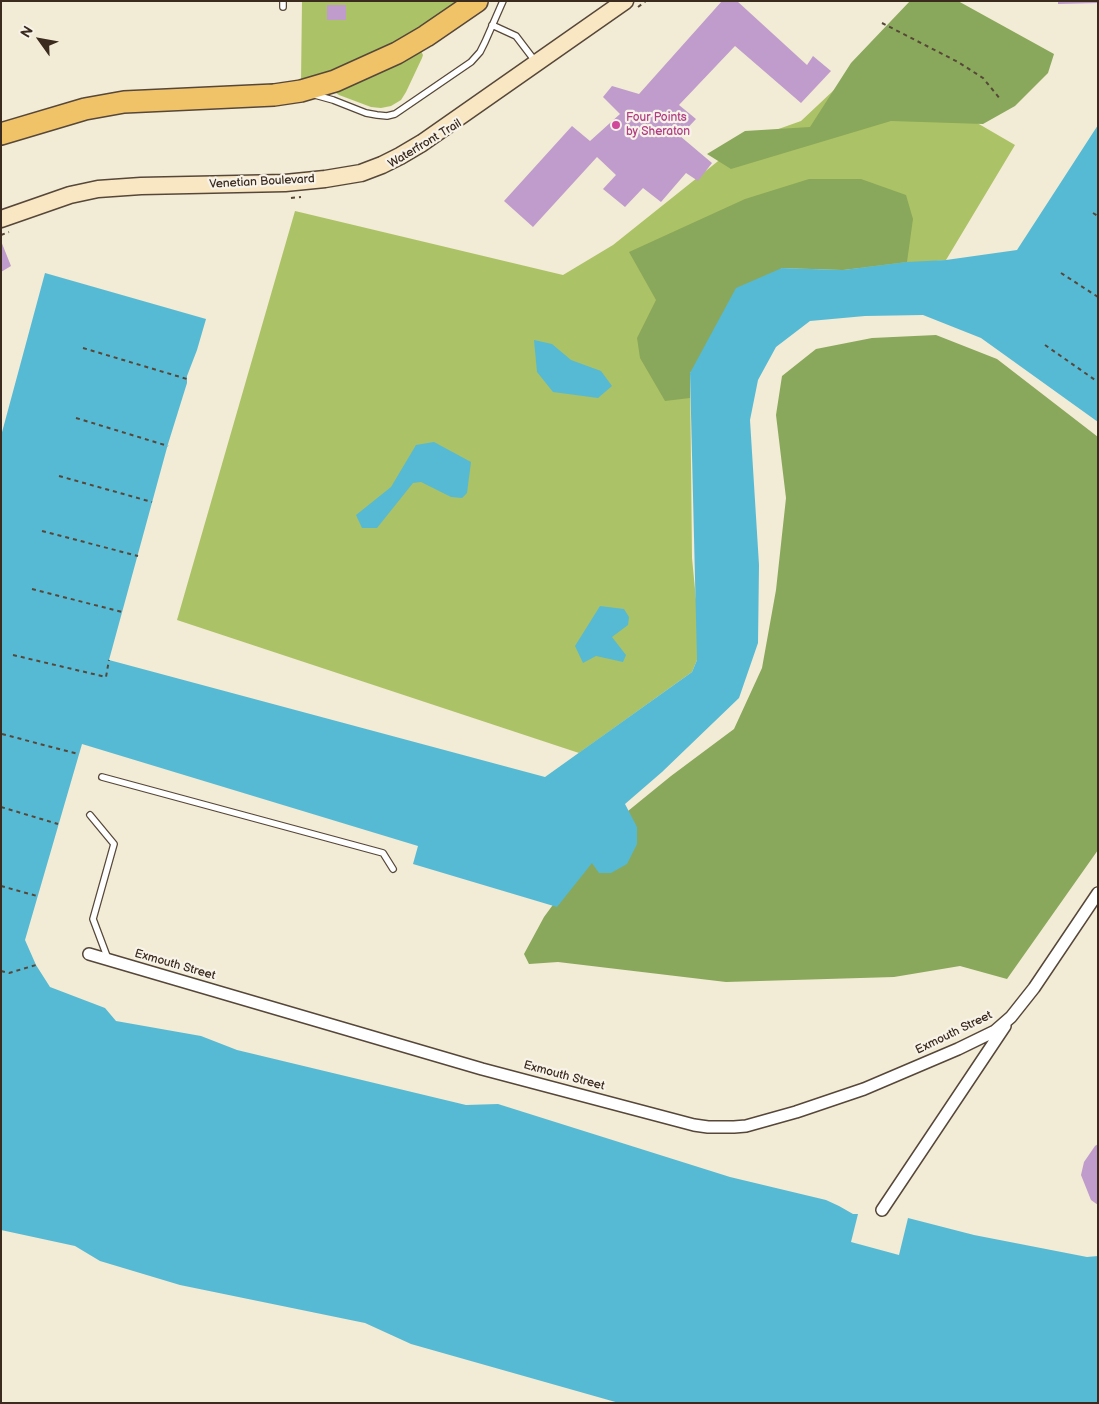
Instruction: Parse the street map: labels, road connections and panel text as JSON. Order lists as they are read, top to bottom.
{
  "streets": {
    "street": ["Venetian Boulevard", "Exmouth Street"]
  },
  "places": ["Four Points by Sheraton"],
  "north": "top left"
}
